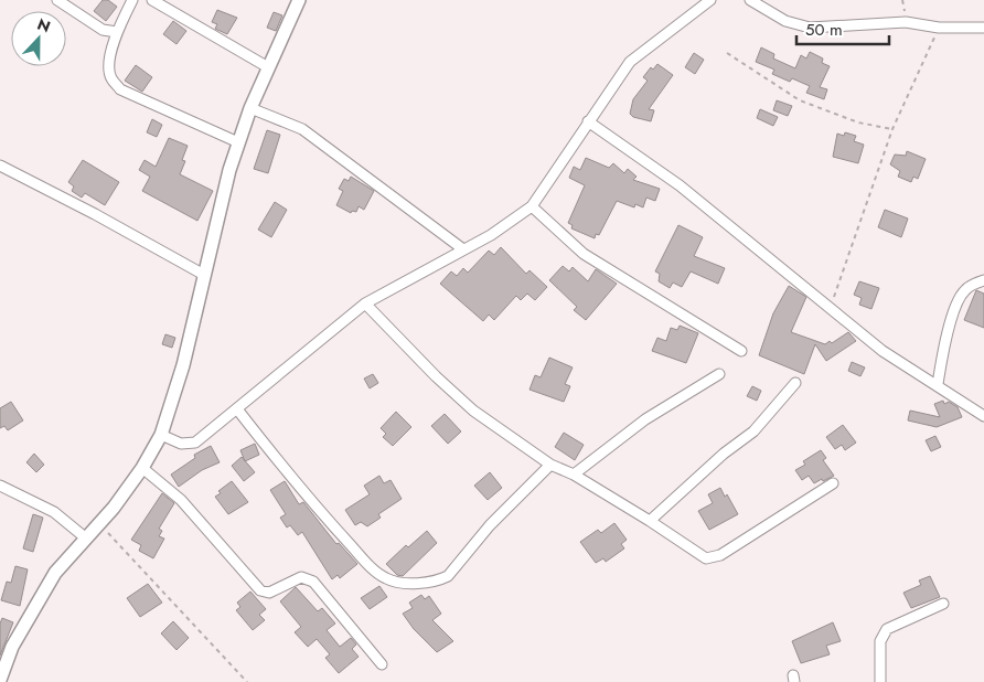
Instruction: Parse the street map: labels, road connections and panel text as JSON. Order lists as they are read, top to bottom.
{
  "scale_bar": "50 m",
  "north": "top"
}
